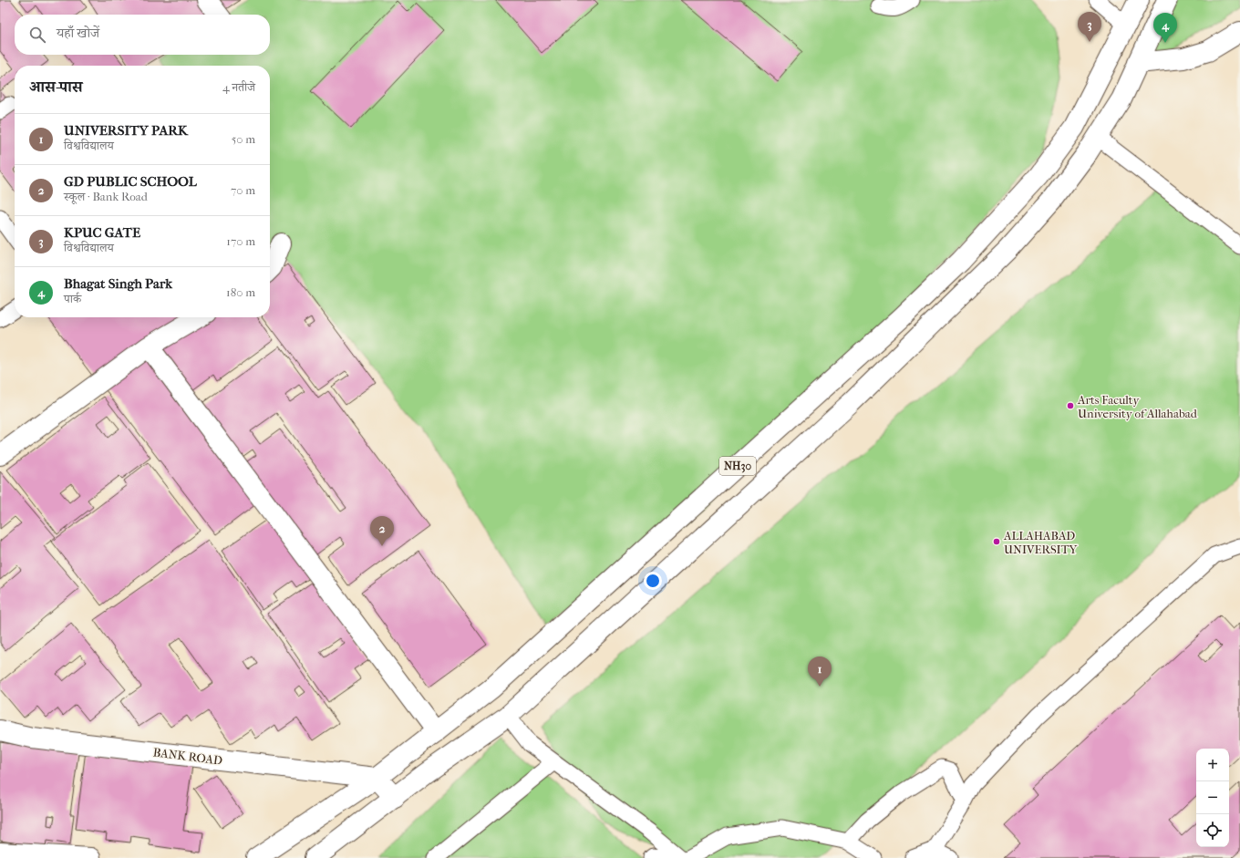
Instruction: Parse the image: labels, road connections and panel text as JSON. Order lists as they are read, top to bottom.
{
  "streets": {
    "main road": ["NH30", "BANK ROAD"]
  },
  "crossings": [
    ["NH30", "BANK ROAD"]
  ],
  "places": ["Arts Faculty University of Allahabad", "ALLAHABAD UNIVERSITY"],
  "page": {
    "pins": [
      "3",
      "4",
      "2",
      "1"
    ],
    "search": "यहाँ खोजें",
    "heading": ["आस-पास", "4 नतीजे"],
    "list": [
      {
        "mark": "1",
        "name": "UNIVERSITY PARK",
        "note": "विश्वविद्यालय",
        "value": "50 m"
      },
      {
        "mark": "2",
        "name": "GD PUBLIC SCHOOL",
        "note": "स्कूल · Bank Road",
        "value": "70 m"
      },
      {
        "mark": "3",
        "name": "KPUC GATE",
        "note": "विश्वविद्यालय",
        "value": "170 m"
      },
      {
        "mark": "4",
        "name": "Bhagat Singh Park",
        "note": "पार्क",
        "value": "180 m"
      }
    ],
    "map_buttons": ["+", "−"]
  }
}
